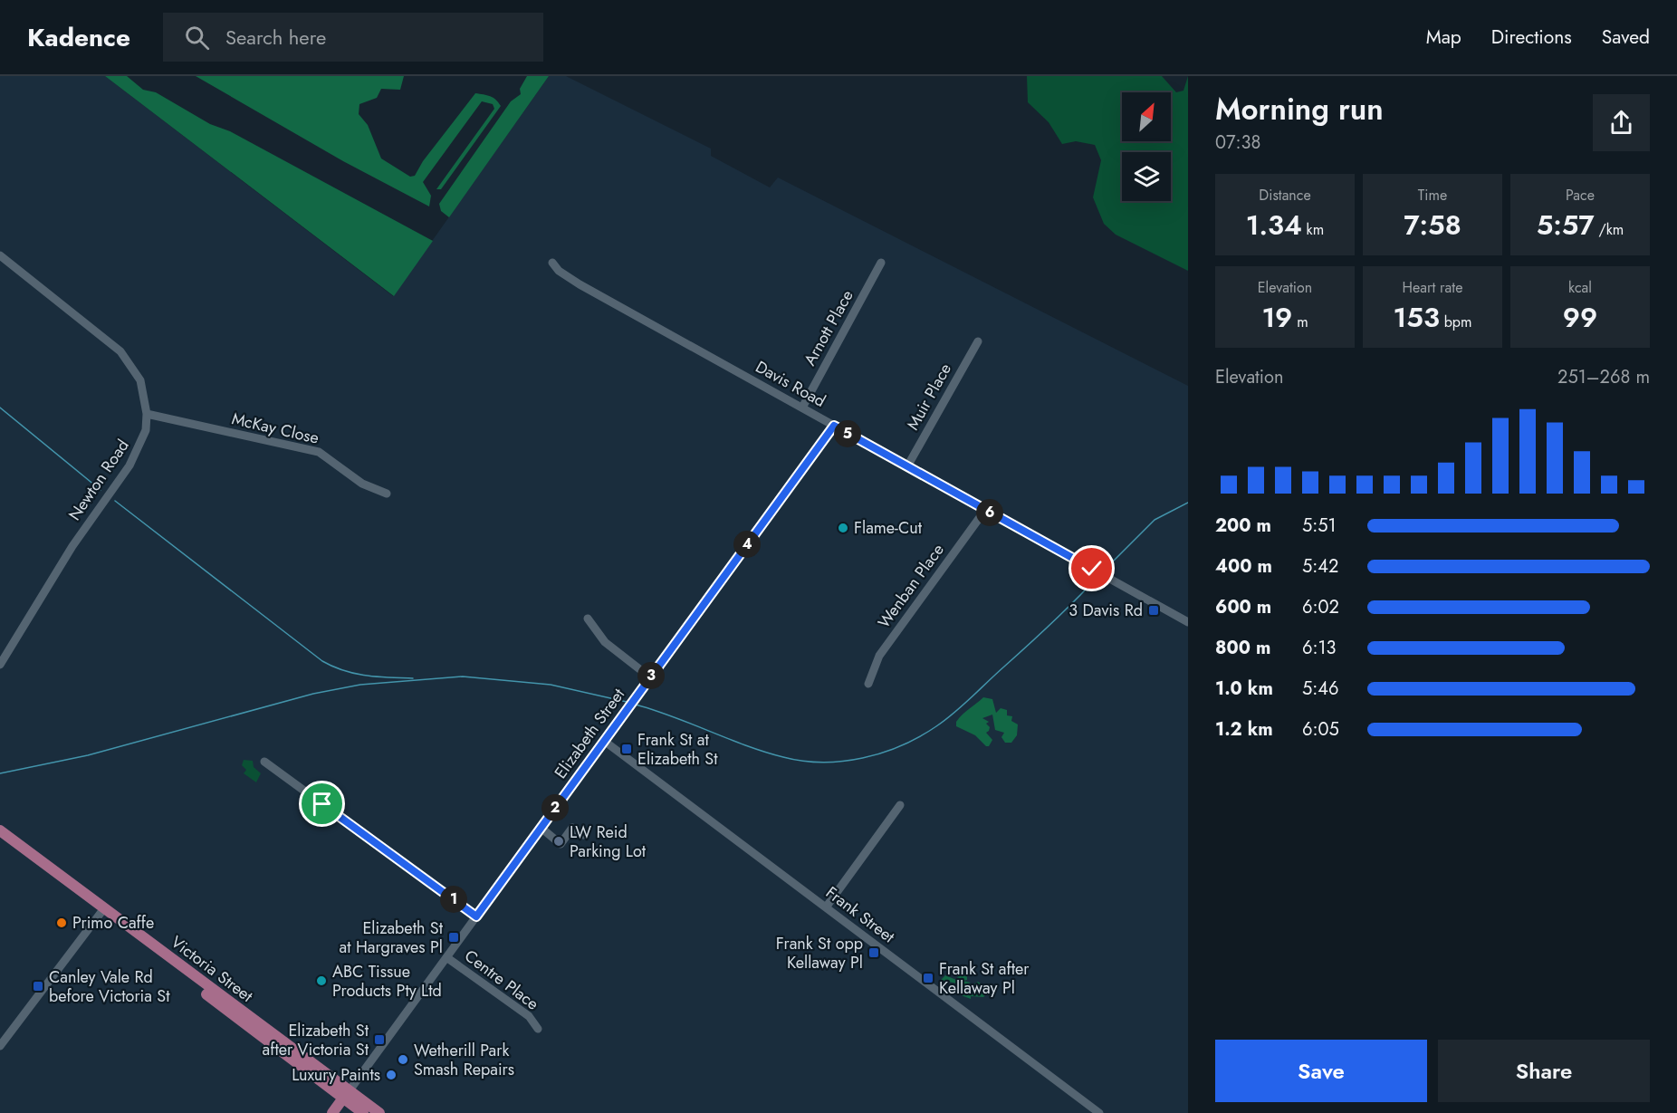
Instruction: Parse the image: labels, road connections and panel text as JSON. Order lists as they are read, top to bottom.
{
  "streets": {
    "main road": ["Elizabeth Street", "Victoria Street"],
    "street": [
      "Arnott Place",
      "Davis Road",
      "Muir Place",
      "McKay Close",
      "Newton Road",
      "Wenban Place",
      "Frank Street",
      "Centre Place"
    ]
  },
  "crossings": [
    ["Arnott Place", "Davis Road"],
    ["Davis Road", "Muir Place"],
    ["Davis Road", "Wenban Place"],
    ["Davis Road", "Elizabeth Street"],
    ["McKay Close", "Newton Road"],
    ["Elizabeth Street", "Frank Street"],
    ["Elizabeth Street", "Victoria Street"],
    ["Elizabeth Street", "Centre Place"]
  ],
  "places": {
    "other": [
      "Flame-Cut",
      "LW Reid Parking Lot",
      "Primo Caffe",
      "ABC Tissue Products Pty Ltd",
      "Wetherill Park Smash Repairs",
      "Luxury Paints"
    ],
    "transit": [
      "3 Davis Rd",
      "Frank St at Elizabeth St",
      "Elizabeth St at Hargraves Pl",
      "Frank St opp Kellaway Pl",
      "Frank St after Kellaway Pl",
      "Canley Vale Rd before Victoria St",
      "Elizabeth St after Victoria St"
    ]
  },
  "north": "top right",
  "page": {
    "header": "Kadence",
    "search": "Search here",
    "nav": ["Map", "Directions", "Saved"],
    "heading": ["Morning run", "07:38"],
    "stats": [
      ["Distance", "1.34 km"],
      ["Time", "7:58"],
      ["Pace", "5:57 /km"],
      ["Elevation", "19 m"],
      ["Heart rate", "153 bpm"],
      ["kcal", "99"]
    ],
    "chart": ["Elevation", "251–268 m"],
    "pins": [
      "5",
      "6",
      "4",
      "3",
      "2",
      "1"
    ],
    "list": [
      {
        "name": "200 m",
        "note": "5:51"
      },
      {
        "name": "400 m",
        "note": "5:42"
      },
      {
        "name": "600 m",
        "note": "6:02"
      },
      {
        "name": "800 m",
        "note": "6:13"
      },
      {
        "name": "1.0 km",
        "note": "5:46"
      },
      {
        "name": "1.2 km",
        "note": "6:05"
      }
    ],
    "buttons": ["Save", "Share"]
  }
}
